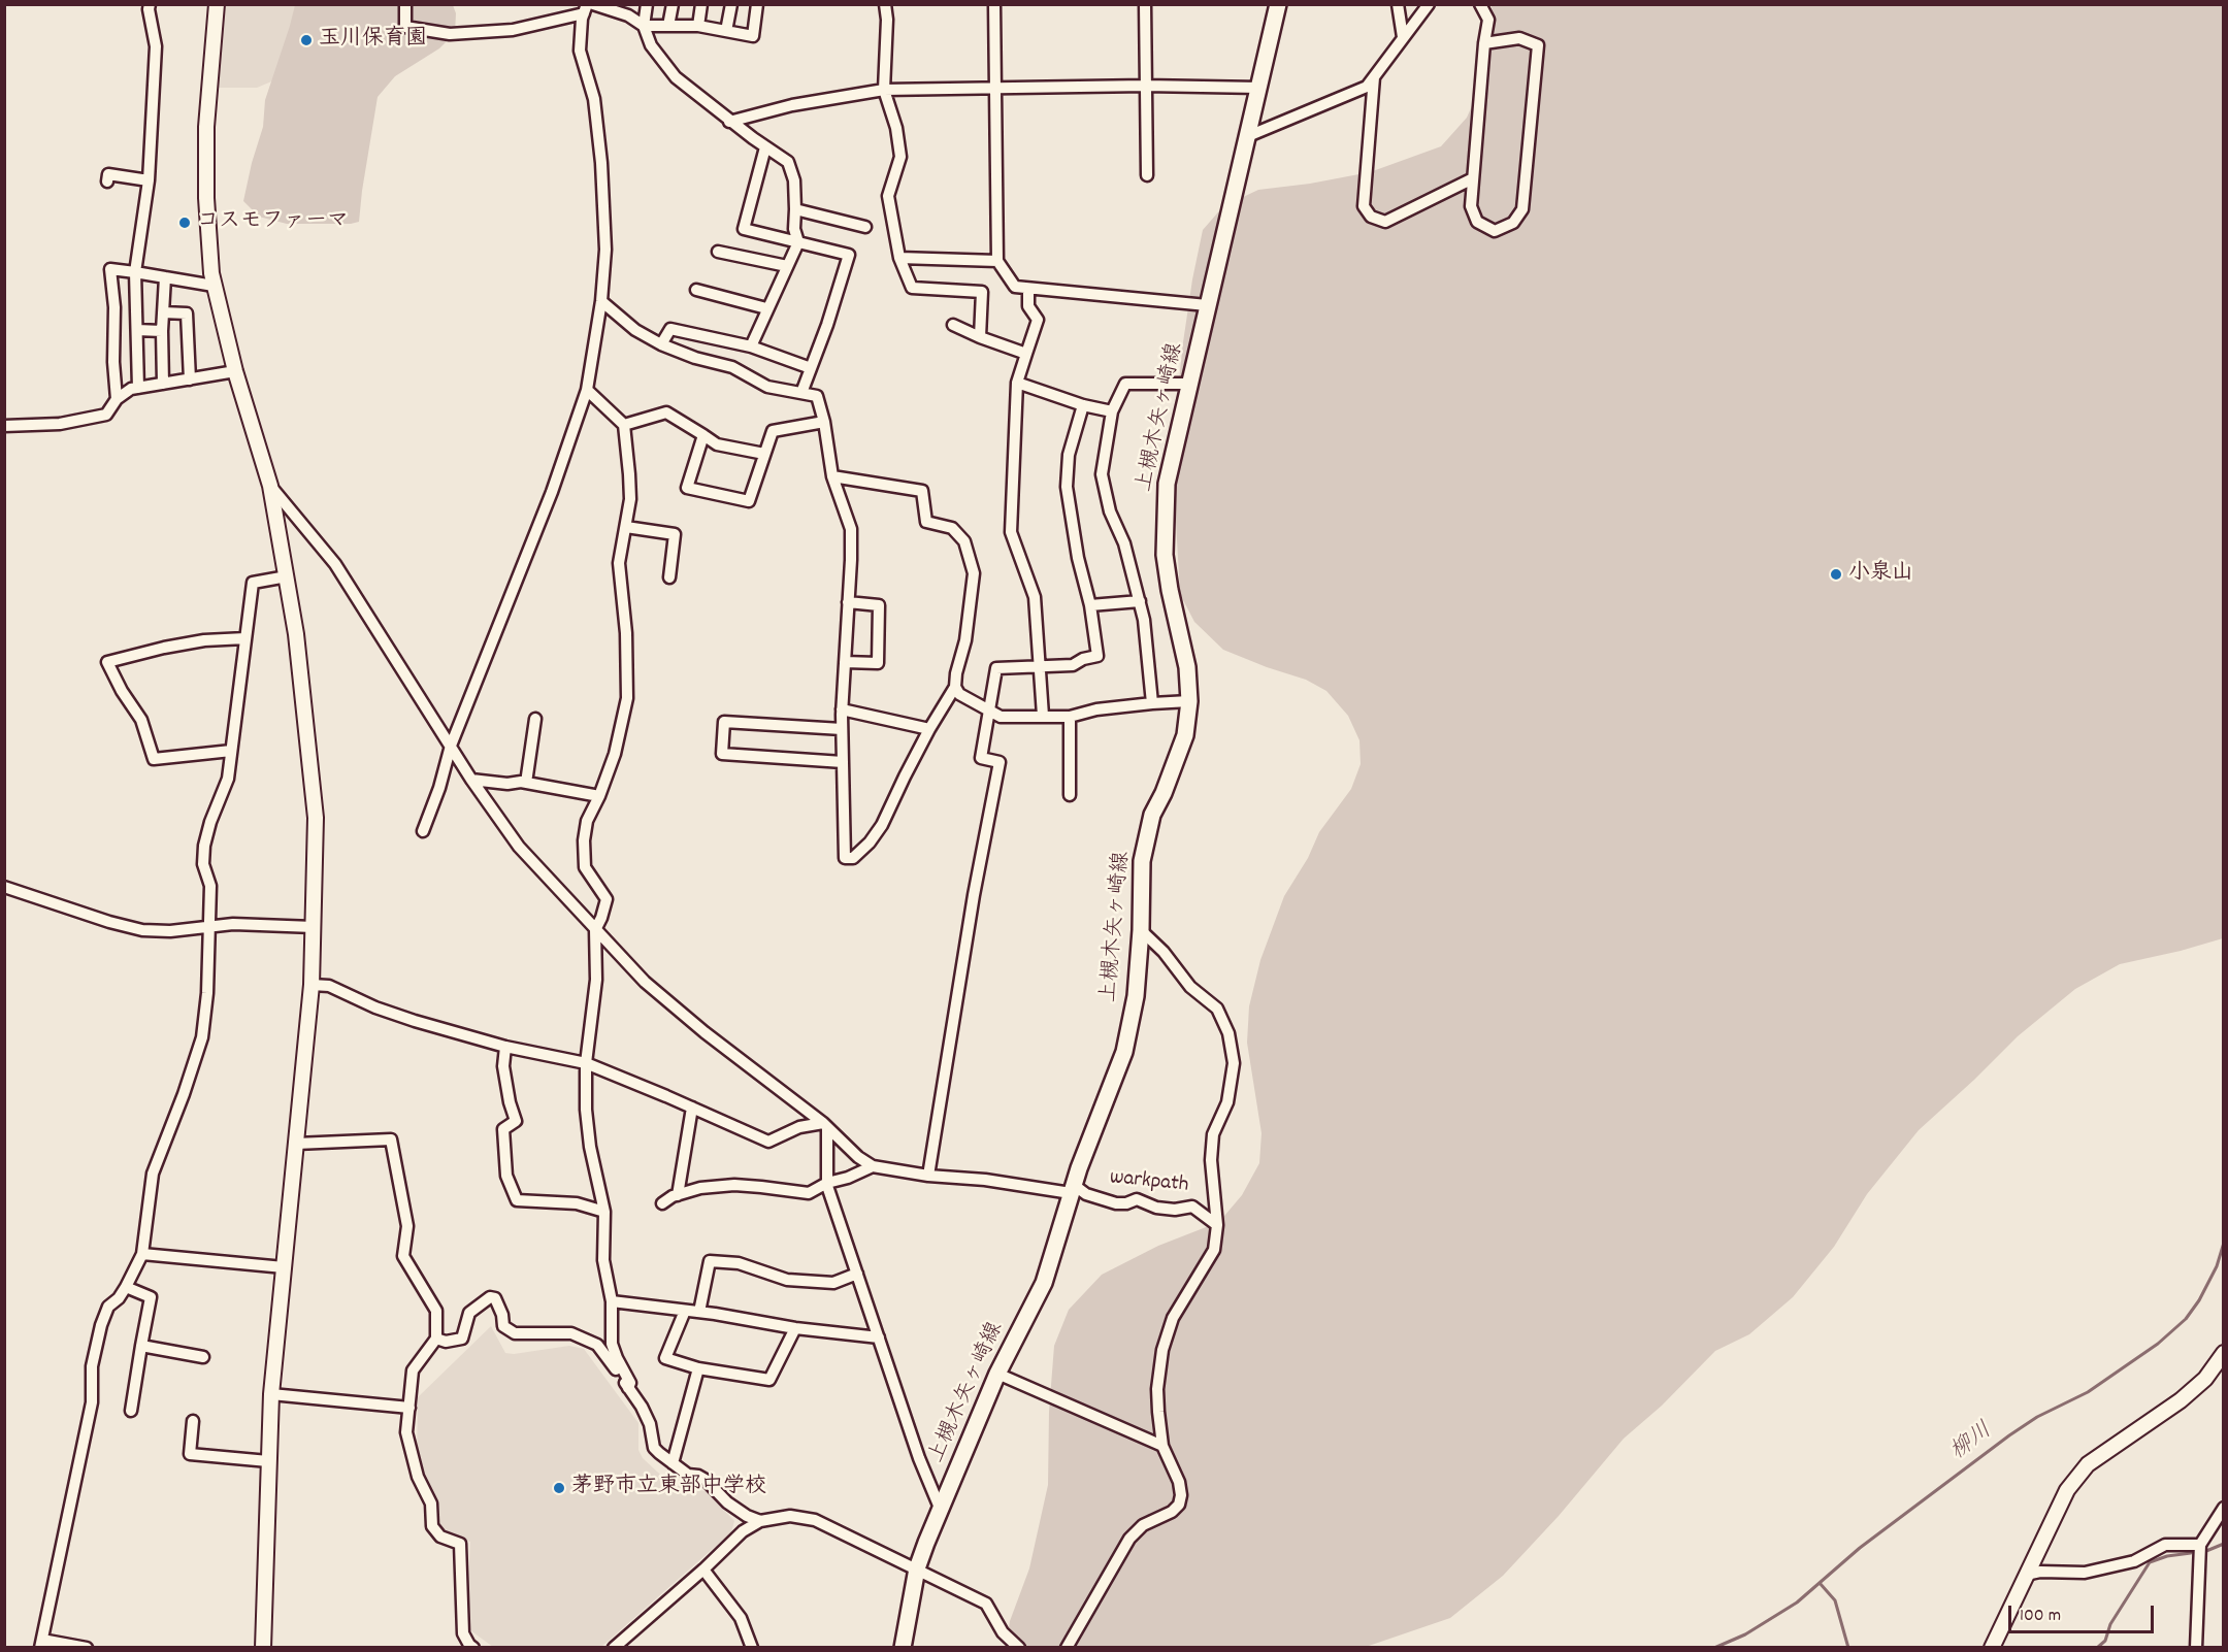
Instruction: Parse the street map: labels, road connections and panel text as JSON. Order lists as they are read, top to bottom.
{
  "streets": {
    "main road": ["上槻木矢ヶ崎線"],
    "street": ["warkpath"]
  },
  "crossings": [
    ["上槻木矢ヶ崎線", "warkpath"]
  ],
  "water": ["柳川"],
  "places": [
    "玉川保育園",
    "コスモファーマ",
    "小泉山",
    "茅野市立東部中学校"
  ],
  "scale_bar": "100 m"
}
